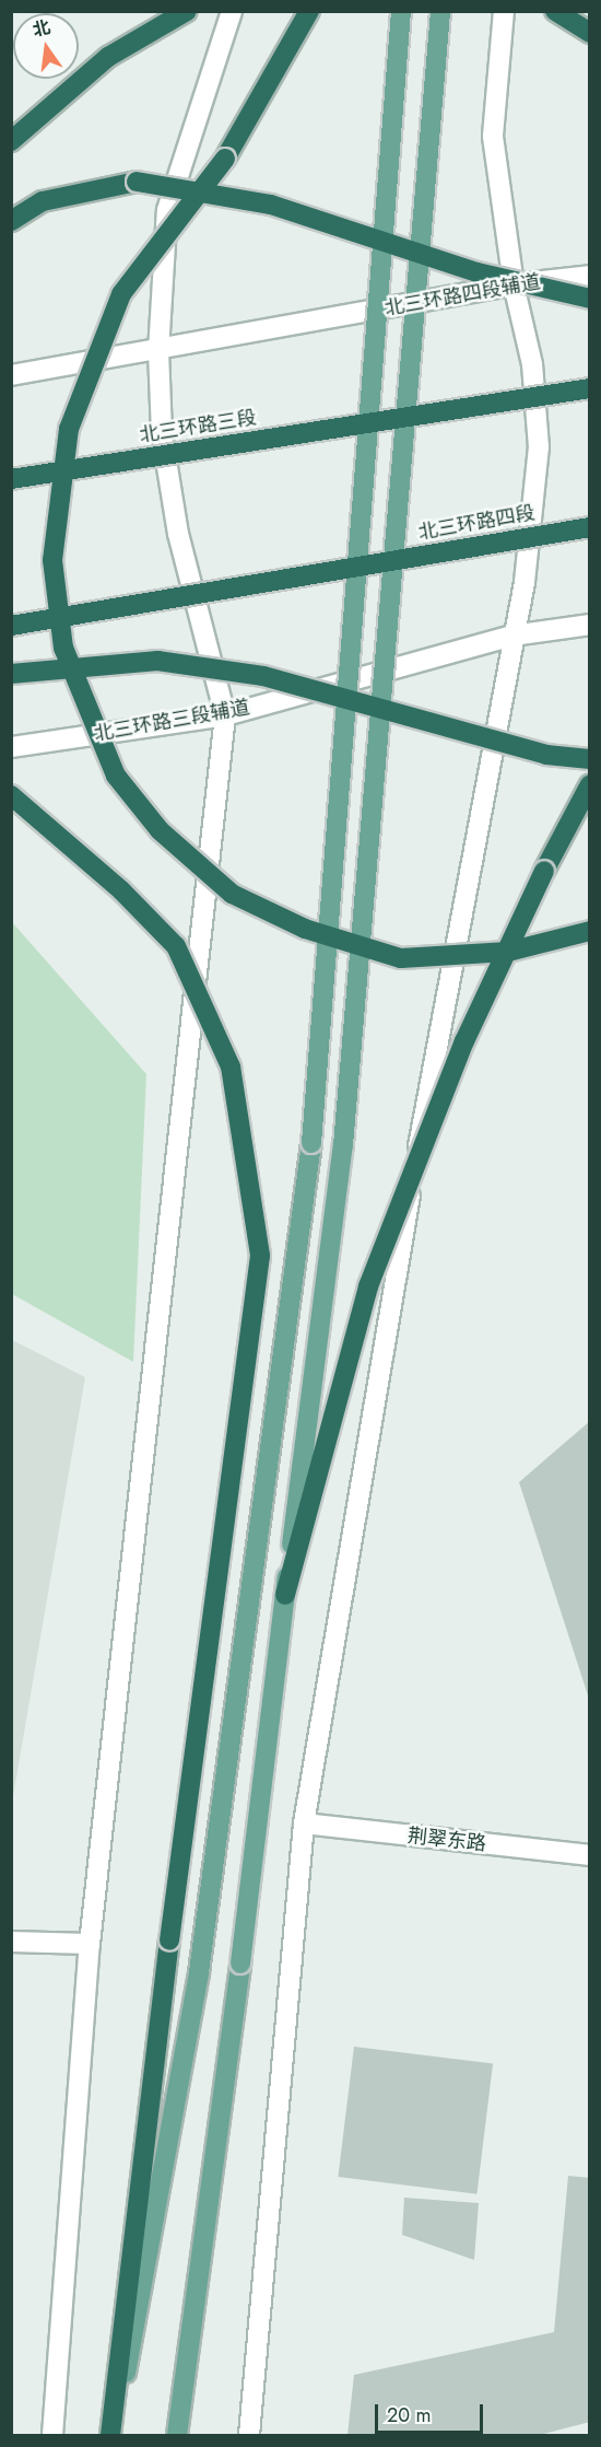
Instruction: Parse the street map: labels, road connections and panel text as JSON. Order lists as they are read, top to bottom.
{
  "streets": {
    "highway": ["北三环路三段", "北三环路四段"],
    "street": ["北三环路四段辅道", "北三环路三段辅道", "荆翠东路"]
  },
  "scale_bar": "20 m",
  "north": "top"
}
